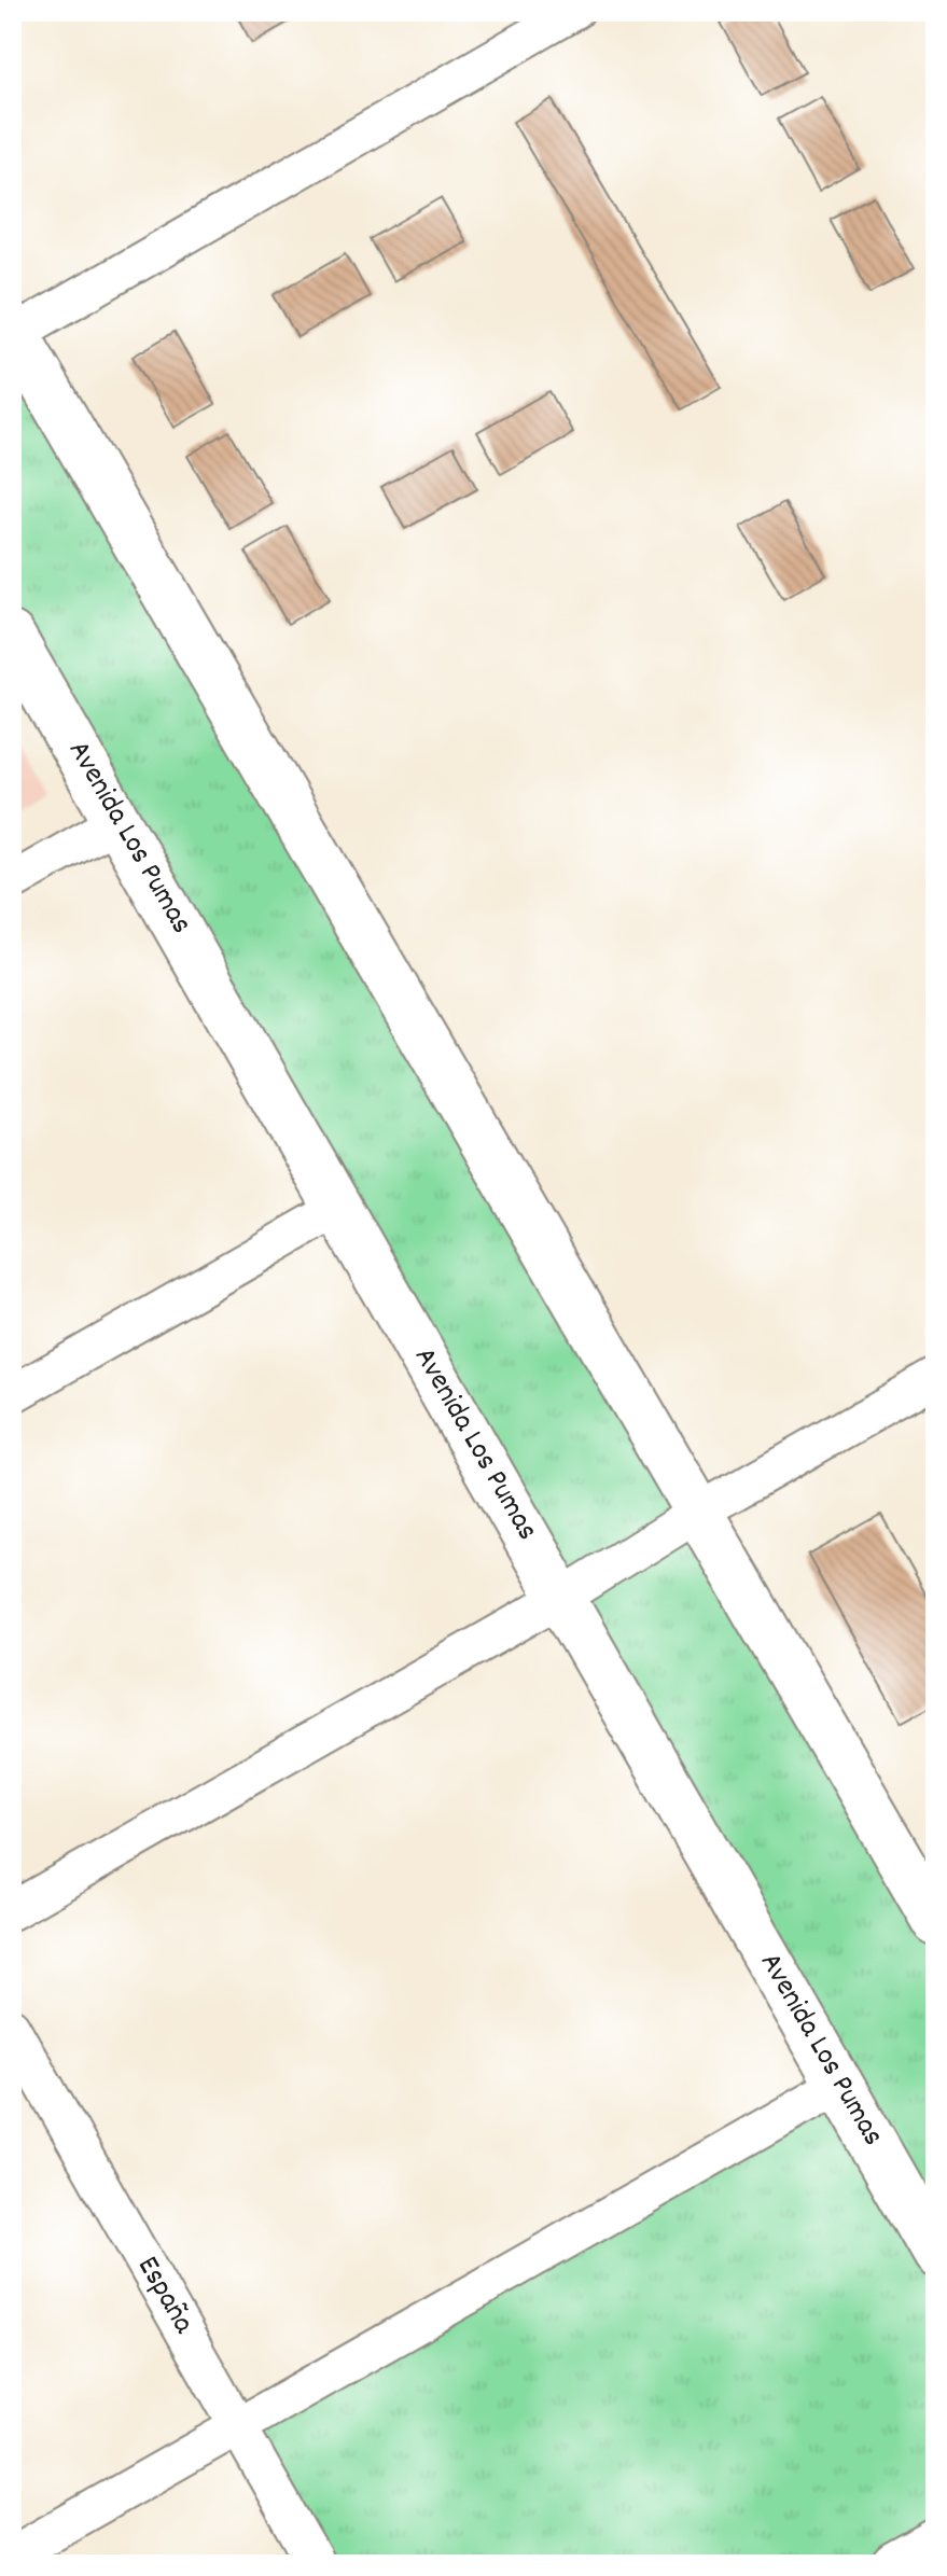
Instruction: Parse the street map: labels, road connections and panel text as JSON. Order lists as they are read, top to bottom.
{
  "streets": {
    "main road": ["Avenida Los Pumas"],
    "street": ["España"]
  }
}
